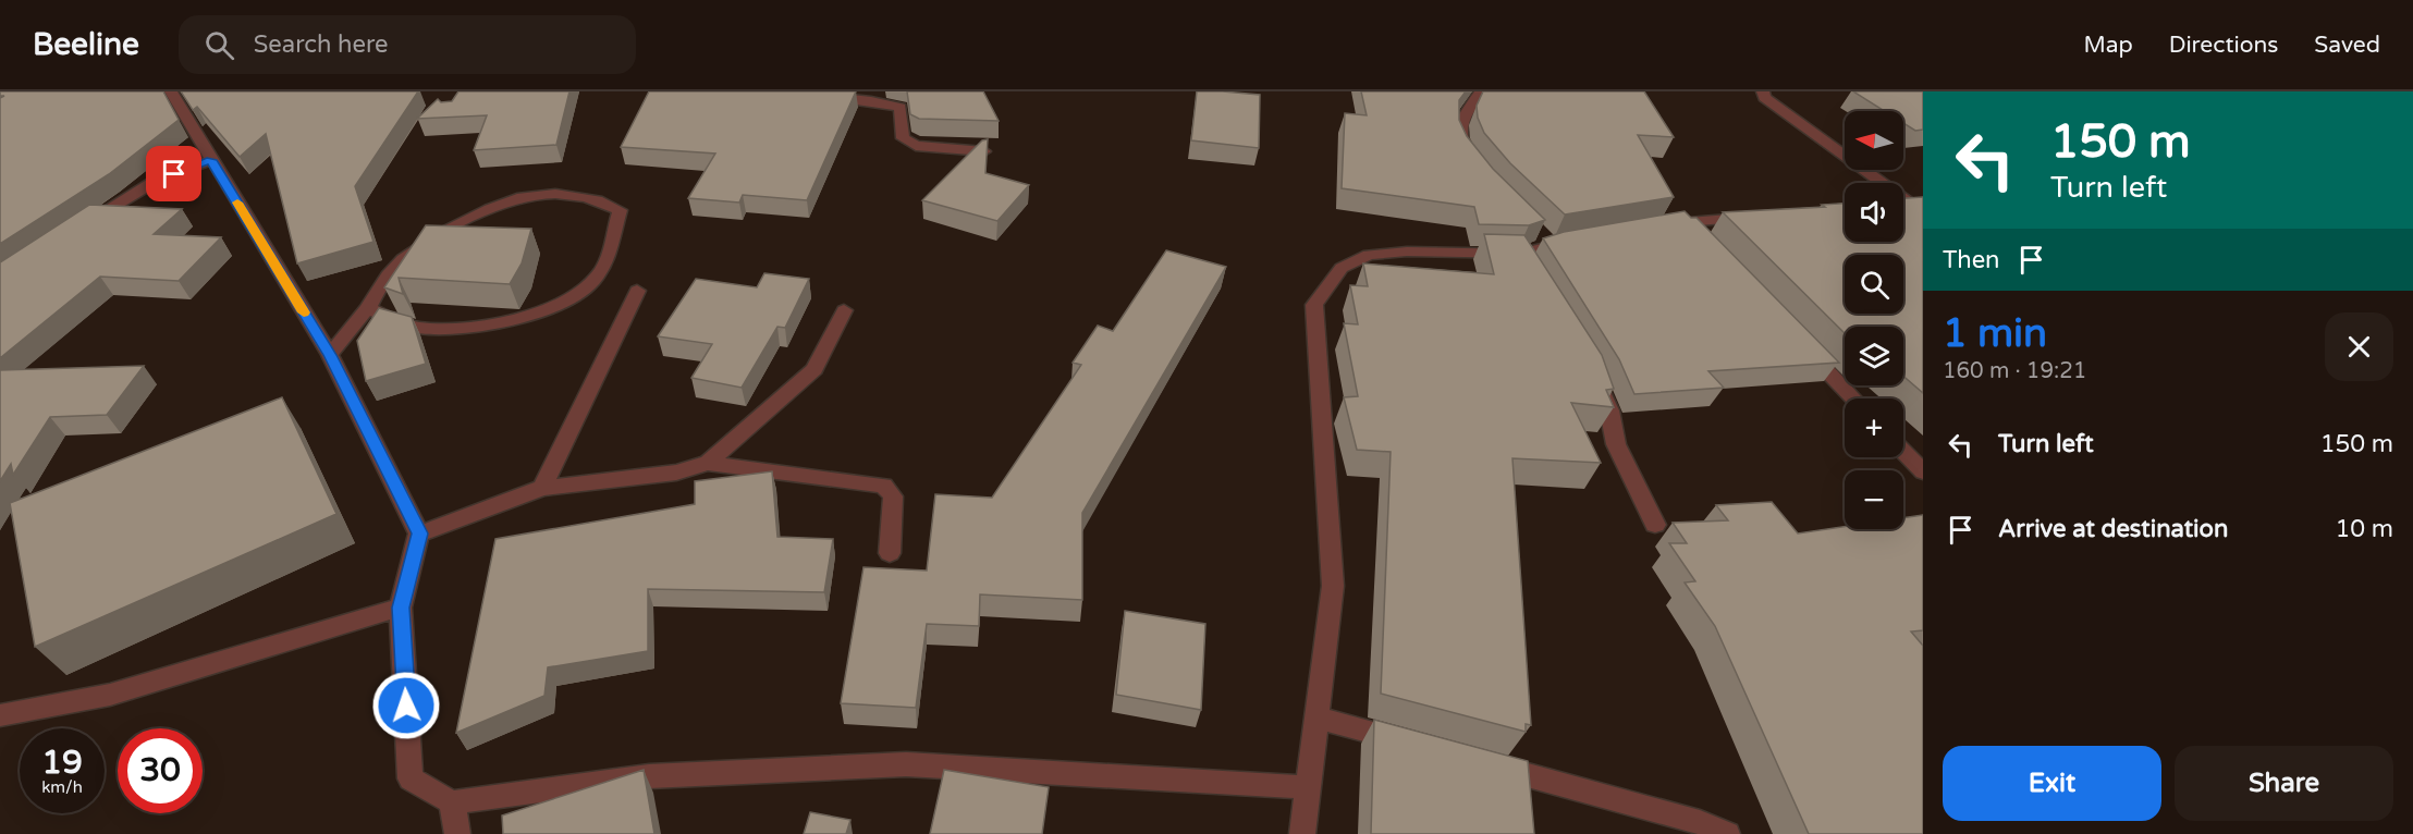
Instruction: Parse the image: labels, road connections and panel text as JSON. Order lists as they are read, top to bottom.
{
  "north": "left",
  "page": {
    "header": "Beeline",
    "search": "Search here",
    "nav": ["Map", "Directions", "Saved"],
    "turn": ["150 m", "Turn left"],
    "map_buttons": ["+", "−"],
    "then": "Then",
    "heading": ["1 min", "160 m · 19:21"],
    "list": [
      {
        "name": "Turn left",
        "value": "150 m"
      },
      {
        "name": "Arrive at destination",
        "value": "10 m"
      }
    ],
    "speed": "19 km/h",
    "limit": "30",
    "buttons": ["Exit", "Share"]
  }
}
